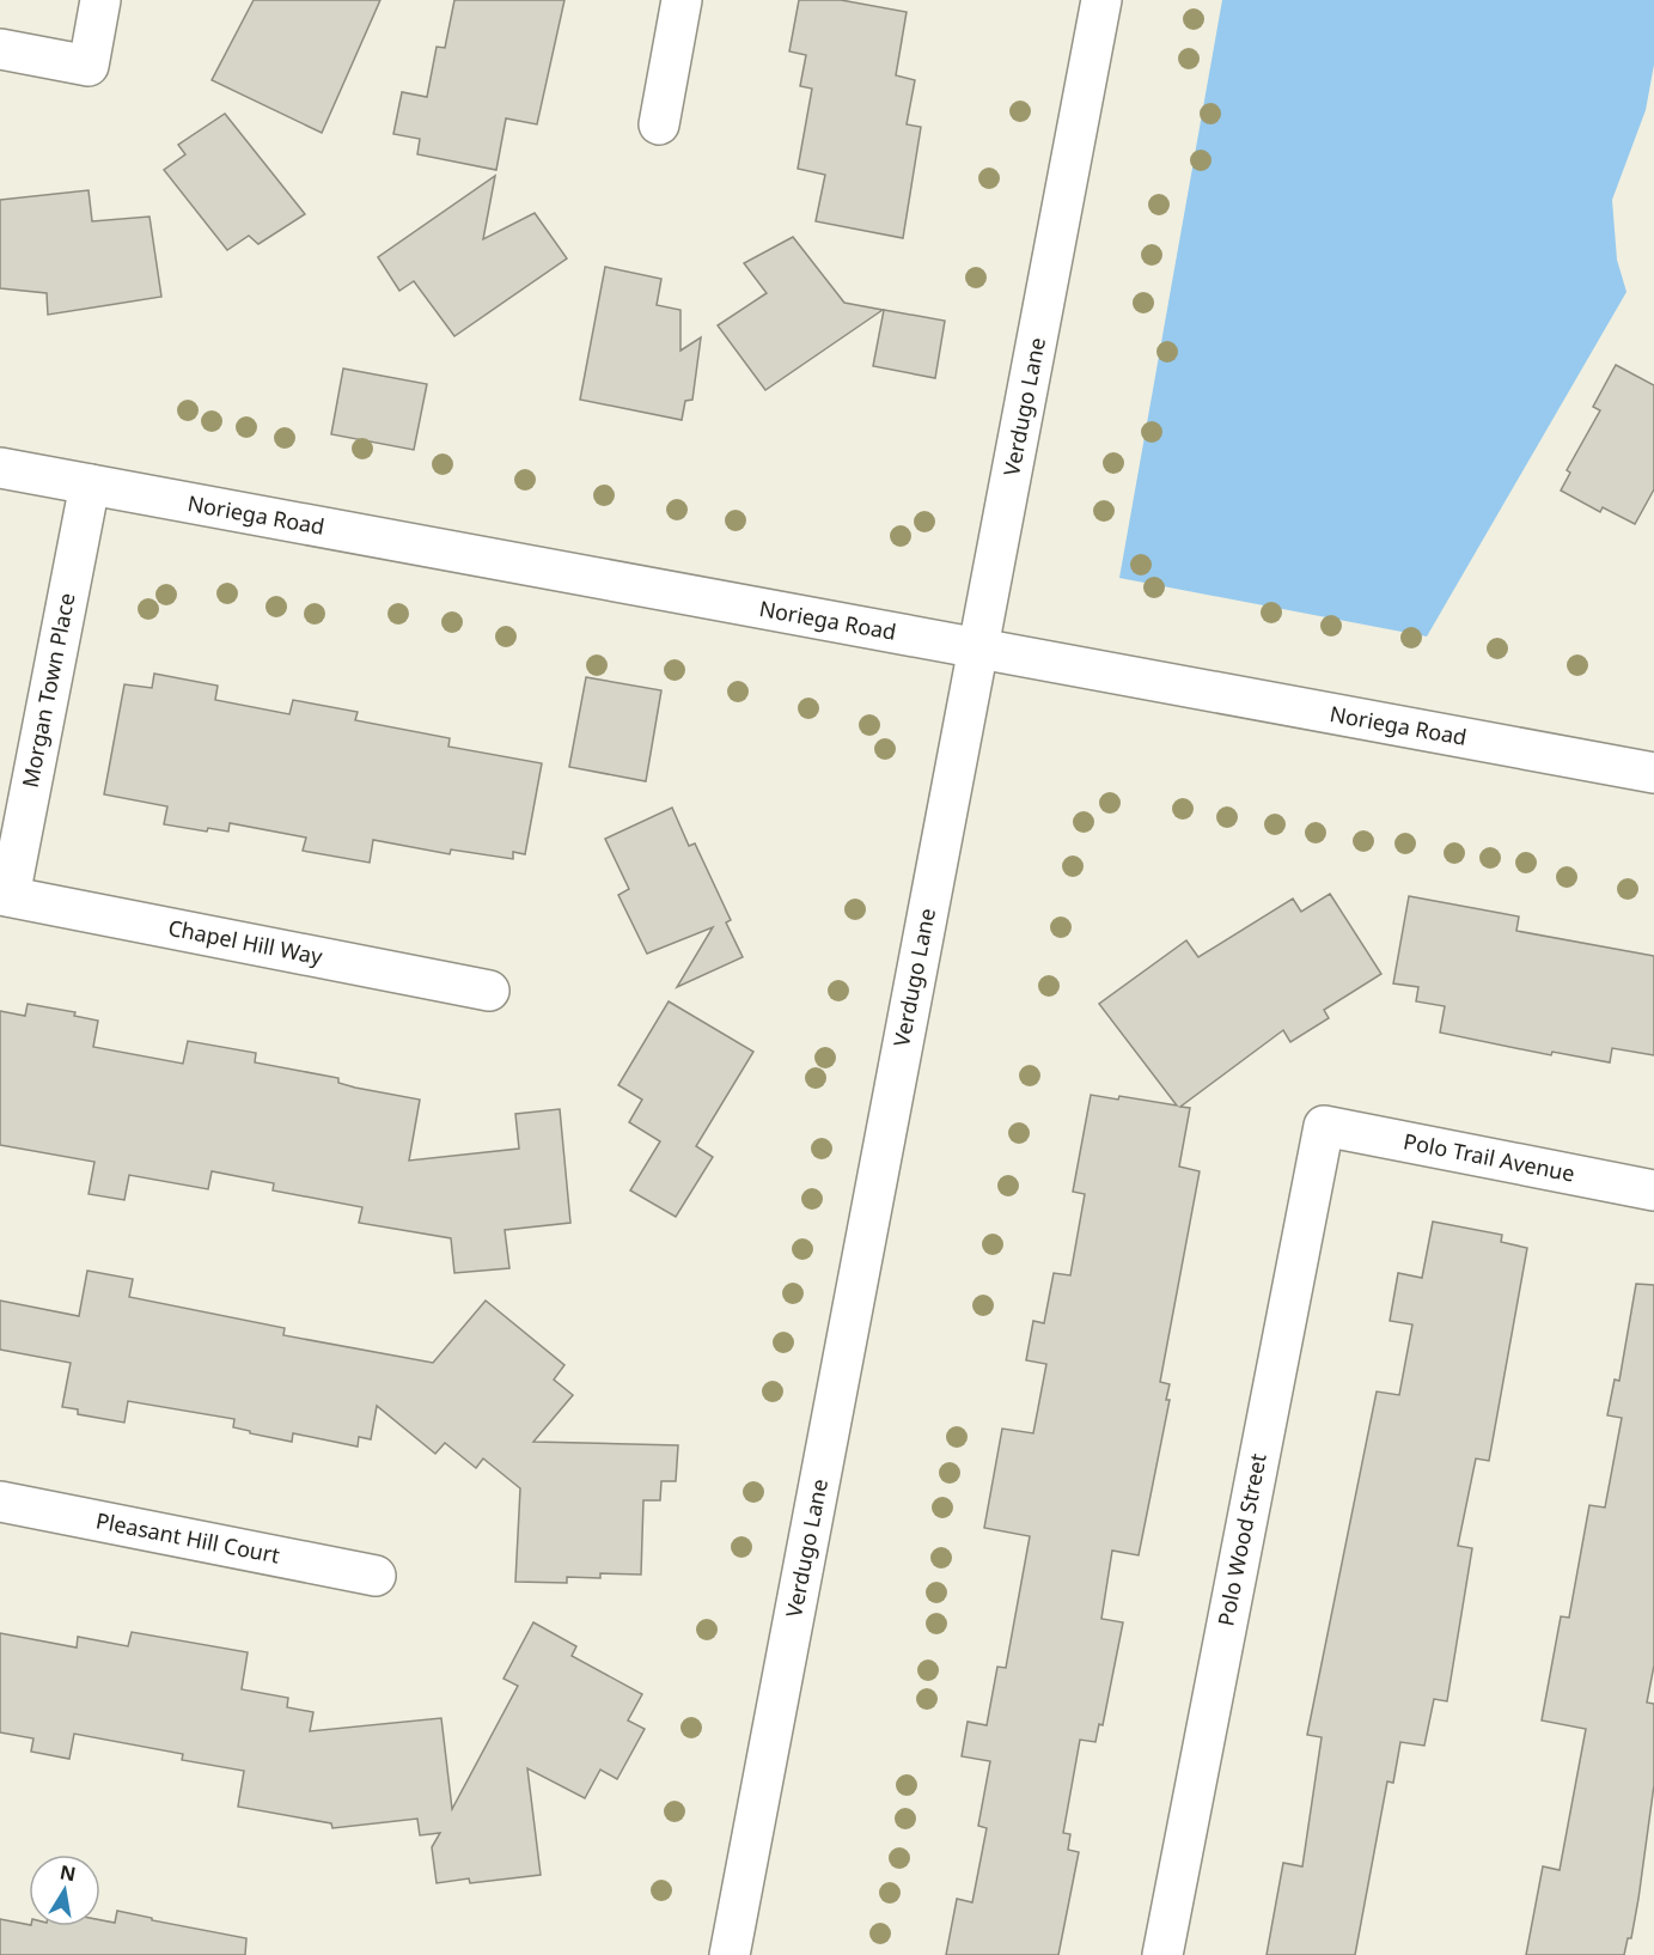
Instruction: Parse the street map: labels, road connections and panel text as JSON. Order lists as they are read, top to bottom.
{
  "streets": {
    "street": [
      "Verdugo Lane",
      "Noriega Road",
      "Morgan Town Place",
      "Chapel Hill Way",
      "Polo Trail Avenue",
      "Pleasant Hill Court",
      "Polo Wood Street"
    ]
  },
  "crossings": [
    ["Verdugo Lane", "Noriega Road"],
    ["Noriega Road", "Morgan Town Place"],
    ["Morgan Town Place", "Chapel Hill Way"],
    ["Polo Trail Avenue", "Polo Wood Street"]
  ],
  "north": "top"
}
